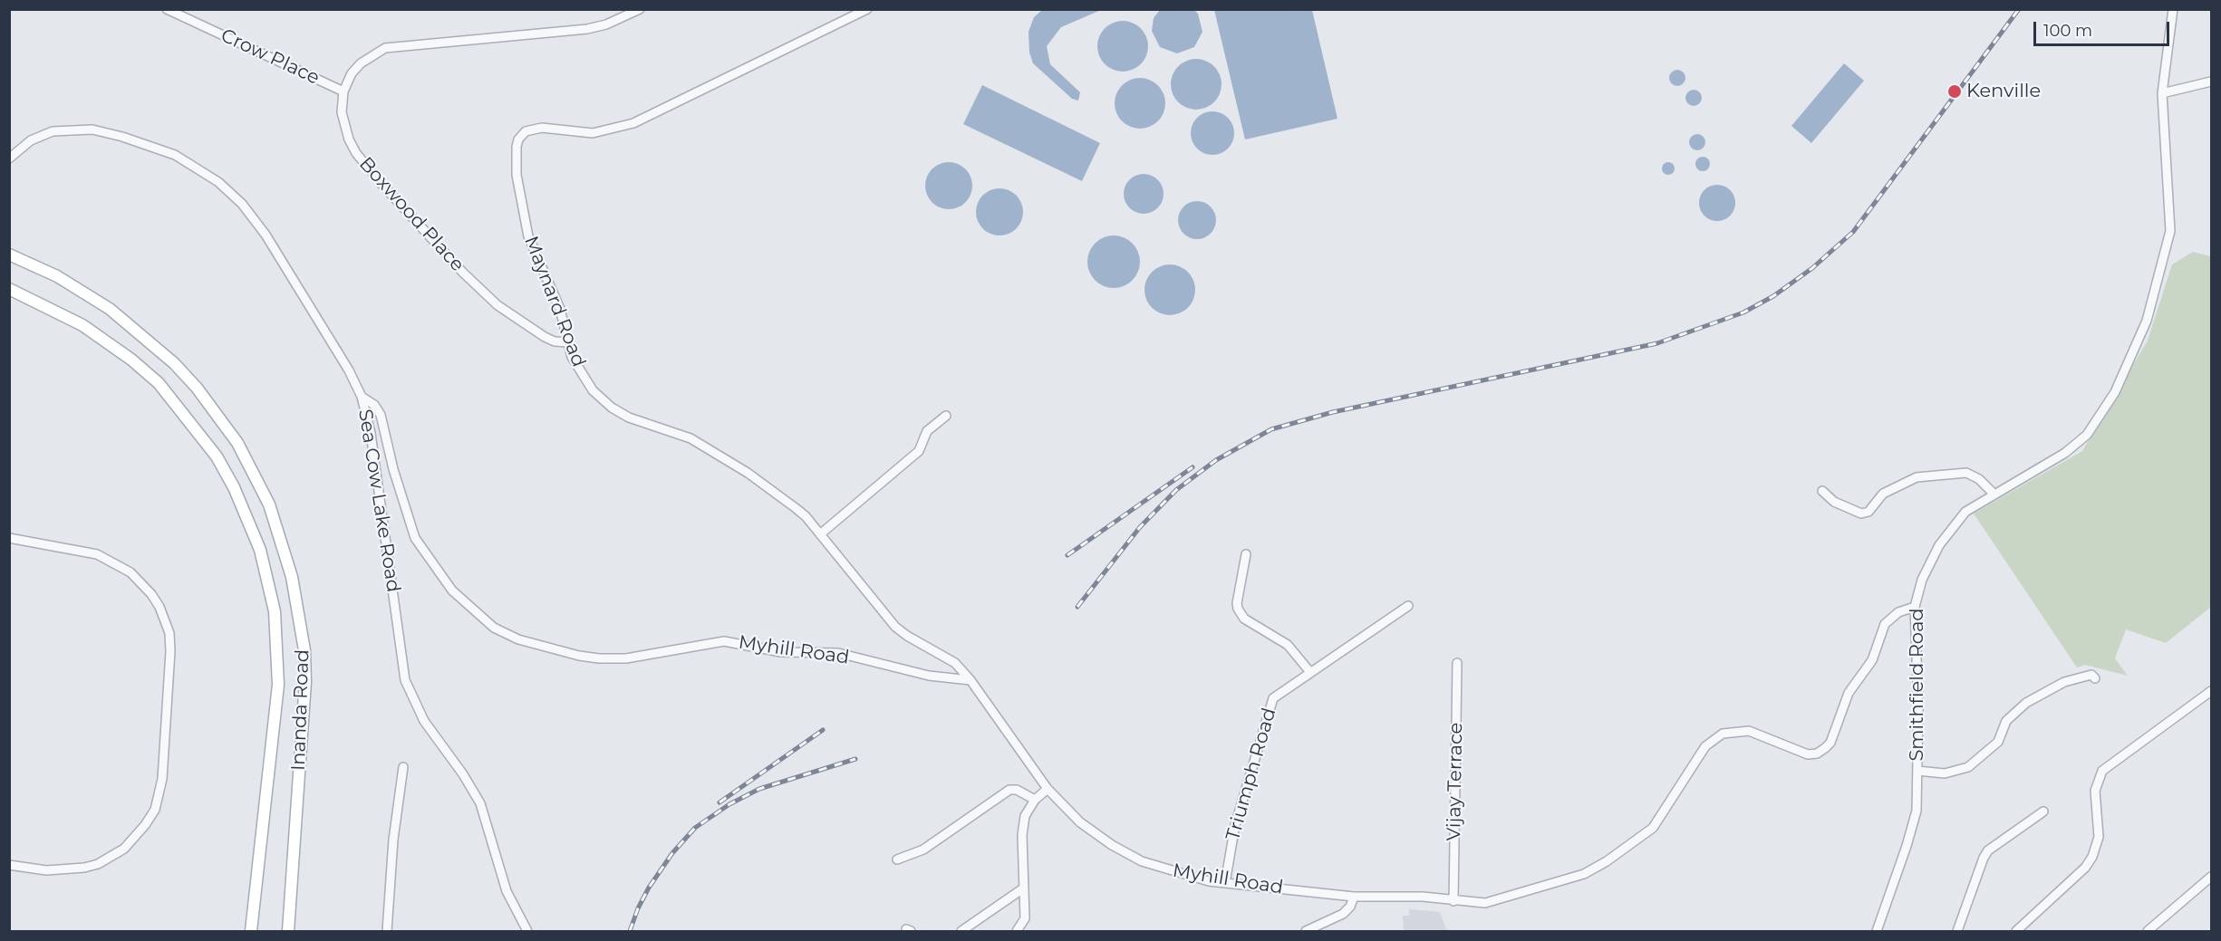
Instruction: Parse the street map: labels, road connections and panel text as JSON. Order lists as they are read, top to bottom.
{
  "streets": {
    "main road": ["Inanda Road"],
    "street": [
      "Crow Place",
      "Boxwood Place",
      "Maynard Road",
      "Sea Cow Lake Road",
      "Myhill Road",
      "Smithfield Road",
      "Triumph Road",
      "Vijay Terrace"
    ]
  },
  "crossings": [
    ["Crow Place", "Boxwood Place"],
    ["Boxwood Place", "Maynard Road"],
    ["Maynard Road", "Myhill Road"],
    ["Sea Cow Lake Road", "Myhill Road"],
    ["Myhill Road", "Smithfield Road"],
    ["Myhill Road", "Triumph Road"],
    ["Myhill Road", "Vijay Terrace"]
  ],
  "places": ["Kenville"],
  "scale_bar": "100 m"
}
